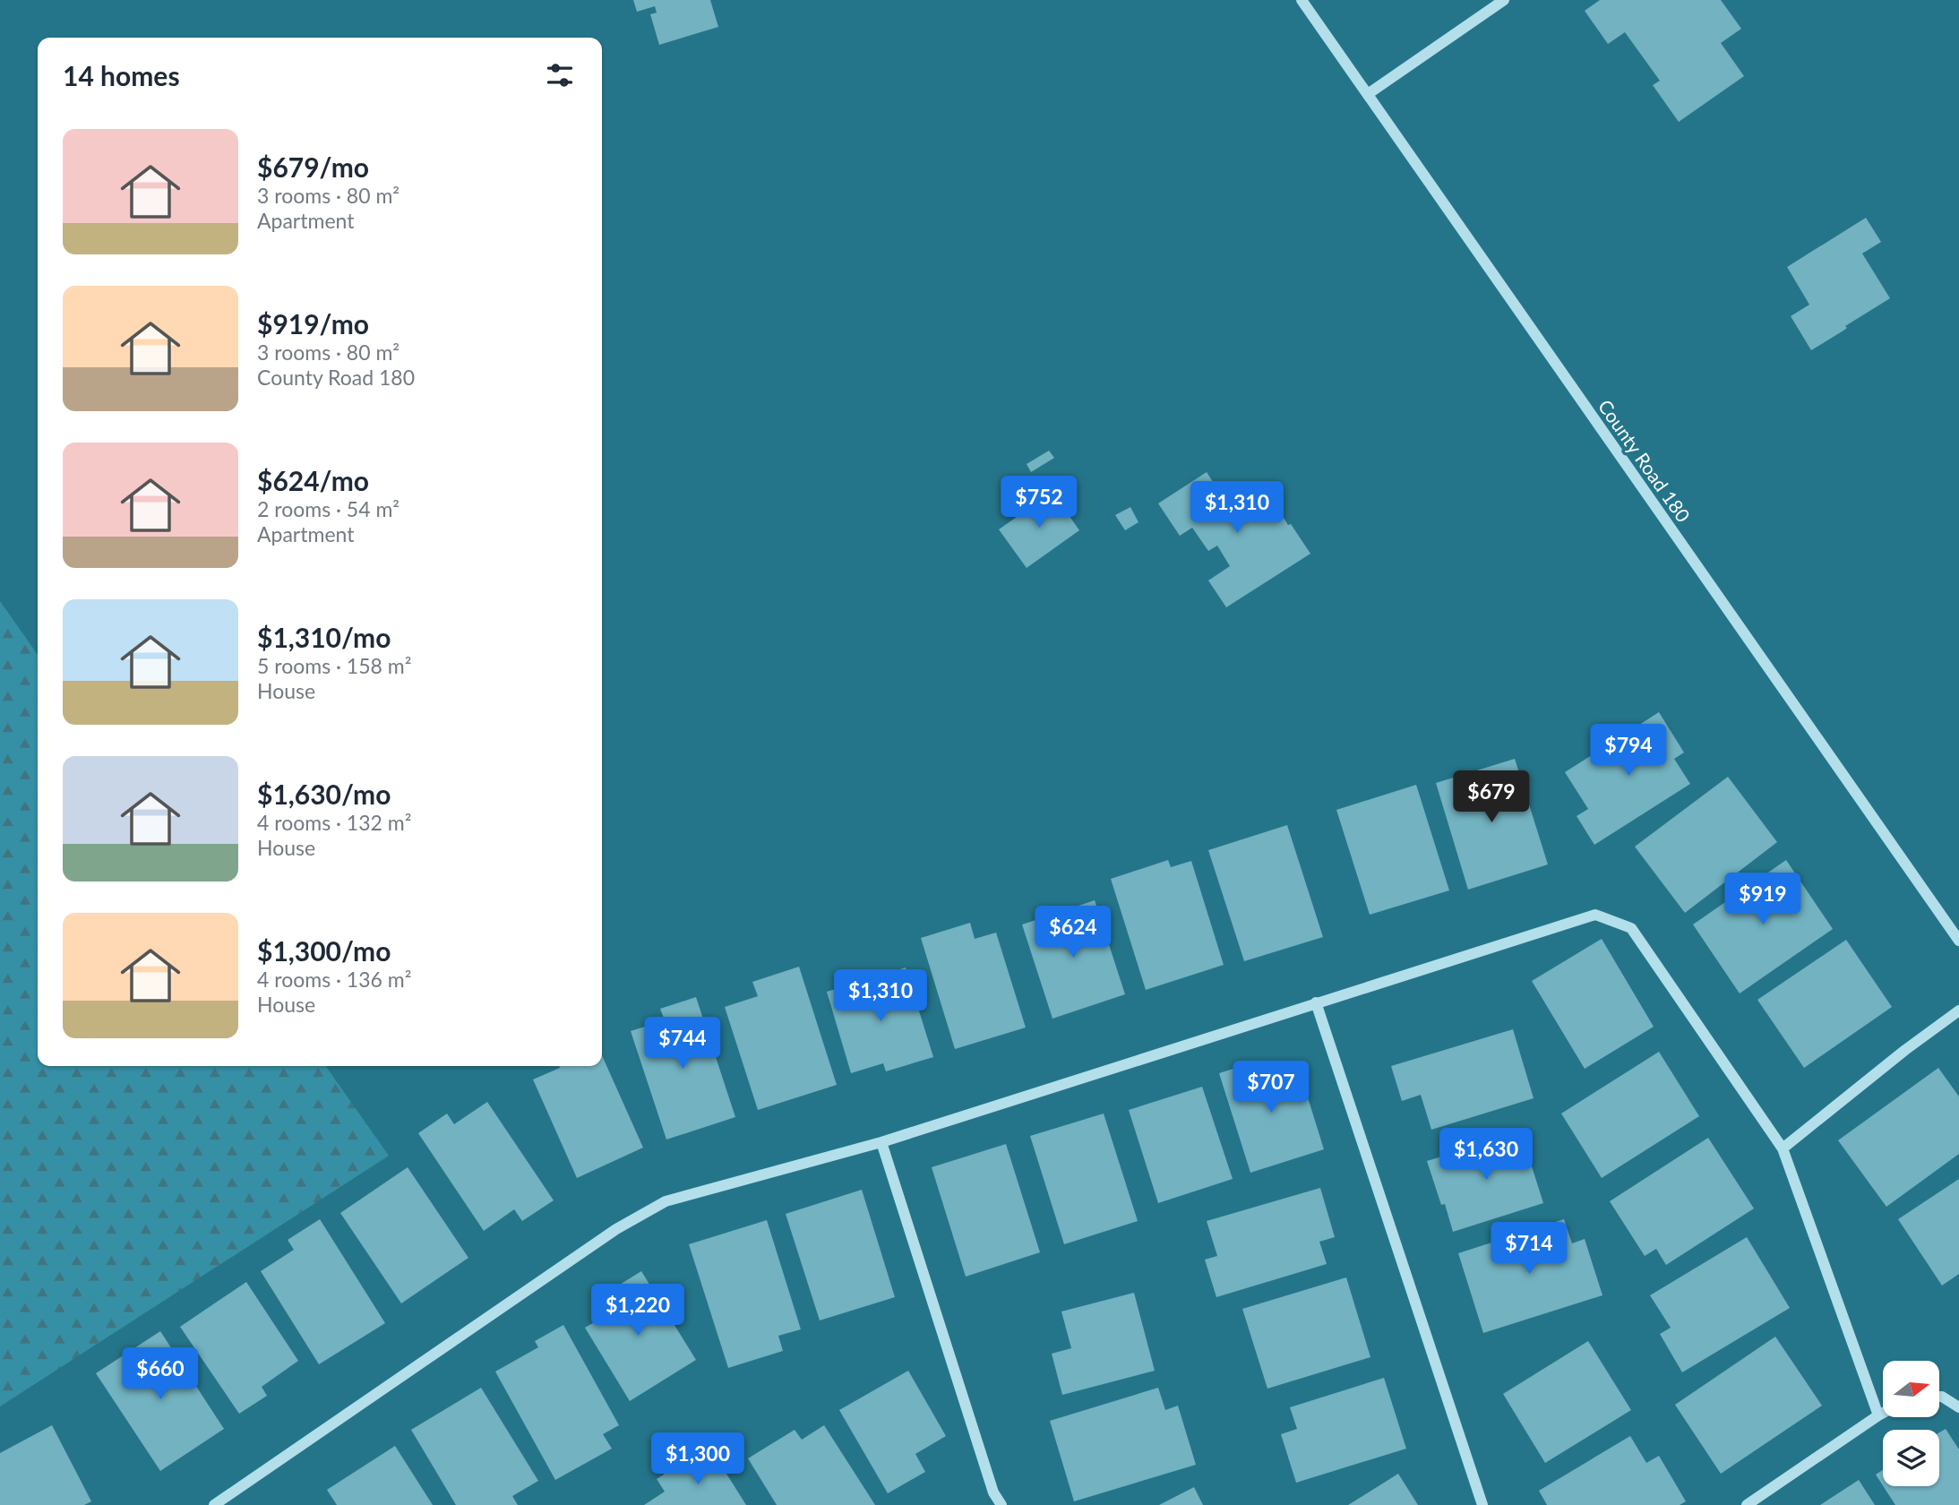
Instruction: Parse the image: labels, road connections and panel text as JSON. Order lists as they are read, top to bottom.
{
  "streets": {
    "street": ["County Road 180"]
  },
  "north": "right",
  "page": {
    "heading": "14 homes",
    "list": [
      {
        "name": "$679/mo",
        "note": "3 rooms · 80 m² · Apartment"
      },
      {
        "name": "$919/mo",
        "note": "3 rooms · 80 m² · County Road 180"
      },
      {
        "name": "$624/mo",
        "note": "2 rooms · 54 m² · Apartment"
      },
      {
        "name": "$1,310/mo",
        "note": "5 rooms · 158 m² · House"
      },
      {
        "name": "$1,630/mo",
        "note": "4 rooms · 132 m² · House"
      },
      {
        "name": "$1,300/mo",
        "note": "4 rooms · 136 m² · House"
      }
    ],
    "price": [
      "$752",
      "$1,310",
      "$794",
      "$679",
      "$919",
      "$624",
      "$1,310",
      "$744",
      "$707",
      "$1,630",
      "$714",
      "$1,220",
      "$660",
      "$1,300"
    ]
  }
}
